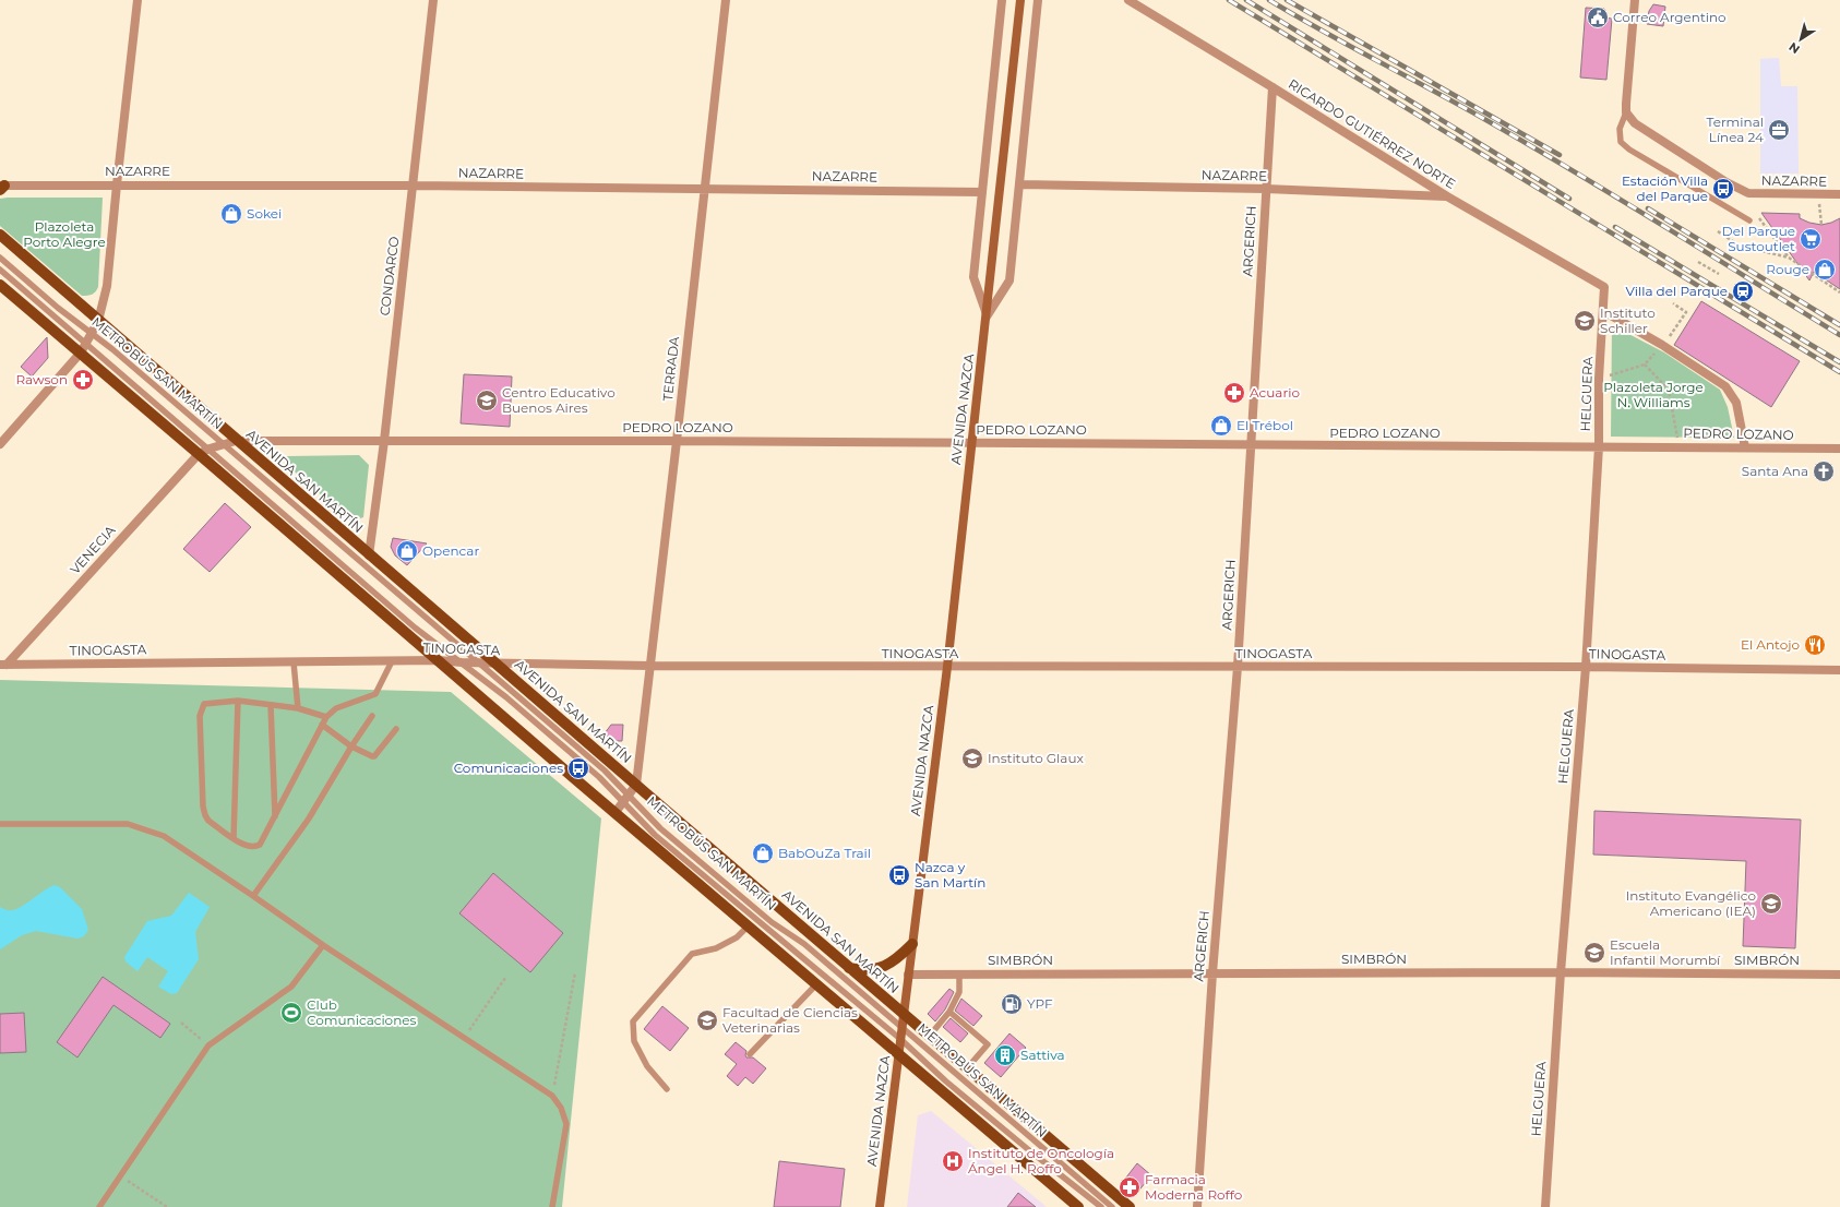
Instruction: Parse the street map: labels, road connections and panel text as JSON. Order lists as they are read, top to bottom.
{
  "streets": {
    "main road": ["AVENIDA NAZCA", "AVENIDA SAN MARTÍN"],
    "street": [
      "RICARDO GUTIÉRREZ NORTE",
      "NAZARRE",
      "ARGERICH",
      "CONDARCO",
      "TERRADA",
      "HELGUERA",
      "PEDRO LOZANO",
      "VENECIA",
      "TINOGASTA",
      "SIMBRÓN"
    ],
    "lane": ["METROBÚS SAN MARTÍN"]
  },
  "crossings": [
    ["RICARDO GUTIÉRREZ NORTE", "NAZARRE"],
    ["RICARDO GUTIÉRREZ NORTE", "ARGERICH"],
    ["RICARDO GUTIÉRREZ NORTE", "HELGUERA"],
    ["NAZARRE", "ARGERICH"],
    ["NAZARRE", "CONDARCO"],
    ["NAZARRE", "TERRADA"],
    ["NAZARRE", "AVENIDA NAZCA"],
    ["ARGERICH", "PEDRO LOZANO"],
    ["ARGERICH", "TINOGASTA"],
    ["ARGERICH", "SIMBRÓN"],
    ["CONDARCO", "PEDRO LOZANO"],
    ["CONDARCO", "AVENIDA SAN MARTÍN"],
    ["TERRADA", "PEDRO LOZANO"],
    ["TERRADA", "AVENIDA SAN MARTÍN"],
    ["TERRADA", "TINOGASTA"],
    ["METROBÚS SAN MARTÍN", "AVENIDA NAZCA"],
    ["METROBÚS SAN MARTÍN", "PEDRO LOZANO"],
    ["METROBÚS SAN MARTÍN", "VENECIA"],
    ["METROBÚS SAN MARTÍN", "TINOGASTA"],
    ["HELGUERA", "PEDRO LOZANO"],
    ["HELGUERA", "TINOGASTA"],
    ["HELGUERA", "SIMBRÓN"],
    ["AVENIDA NAZCA", "PEDRO LOZANO"],
    ["AVENIDA NAZCA", "AVENIDA SAN MARTÍN"],
    ["AVENIDA NAZCA", "TINOGASTA"],
    ["AVENIDA NAZCA", "SIMBRÓN"],
    ["PEDRO LOZANO", "AVENIDA SAN MARTÍN"],
    ["PEDRO LOZANO", "VENECIA"],
    ["AVENIDA SAN MARTÍN", "TINOGASTA"],
    ["VENECIA", "TINOGASTA"]
  ],
  "parks": ["Plazoleta Porto Alegre", "Plazoleta Jorge N. Williams"],
  "places": {
    "public building": ["Correo Argentino"],
    "office": ["Terminal Línea 24"],
    "bus stop": ["Estación Villa del Parque", "Comunicaciones", "Nazca y San Martín"],
    "shop": [
      "Sokei",
      "Rouge",
      "El Trébol",
      "Opencar",
      "BabOuZa Trail"
    ],
    "supermarket": ["Del Parque Sustoutlet"],
    "station": ["Villa del Parque"],
    "school or university": [
      "Instituto Schiller",
      "Centro Educativo Buenos Aires",
      "Instituto Glaux",
      "Instituto Evangélico Americano (IEA)",
      "Escuela Infantil Morumbí",
      "Facultad de Ciencias Veterinarias"
    ],
    "pharmacy": ["Rawson", "Acuario", "Farmacia Moderna Roffo"],
    "church": ["Santa Ana"],
    "restaurant": ["El Antojo"],
    "fuel station": ["YPF"],
    "sports": ["Club Comunicaciones"],
    "building": ["Sattiva"],
    "hospital": ["Instituto de Oncología Ángel H. Roffo"]
  },
  "north": "bottom left"
}
